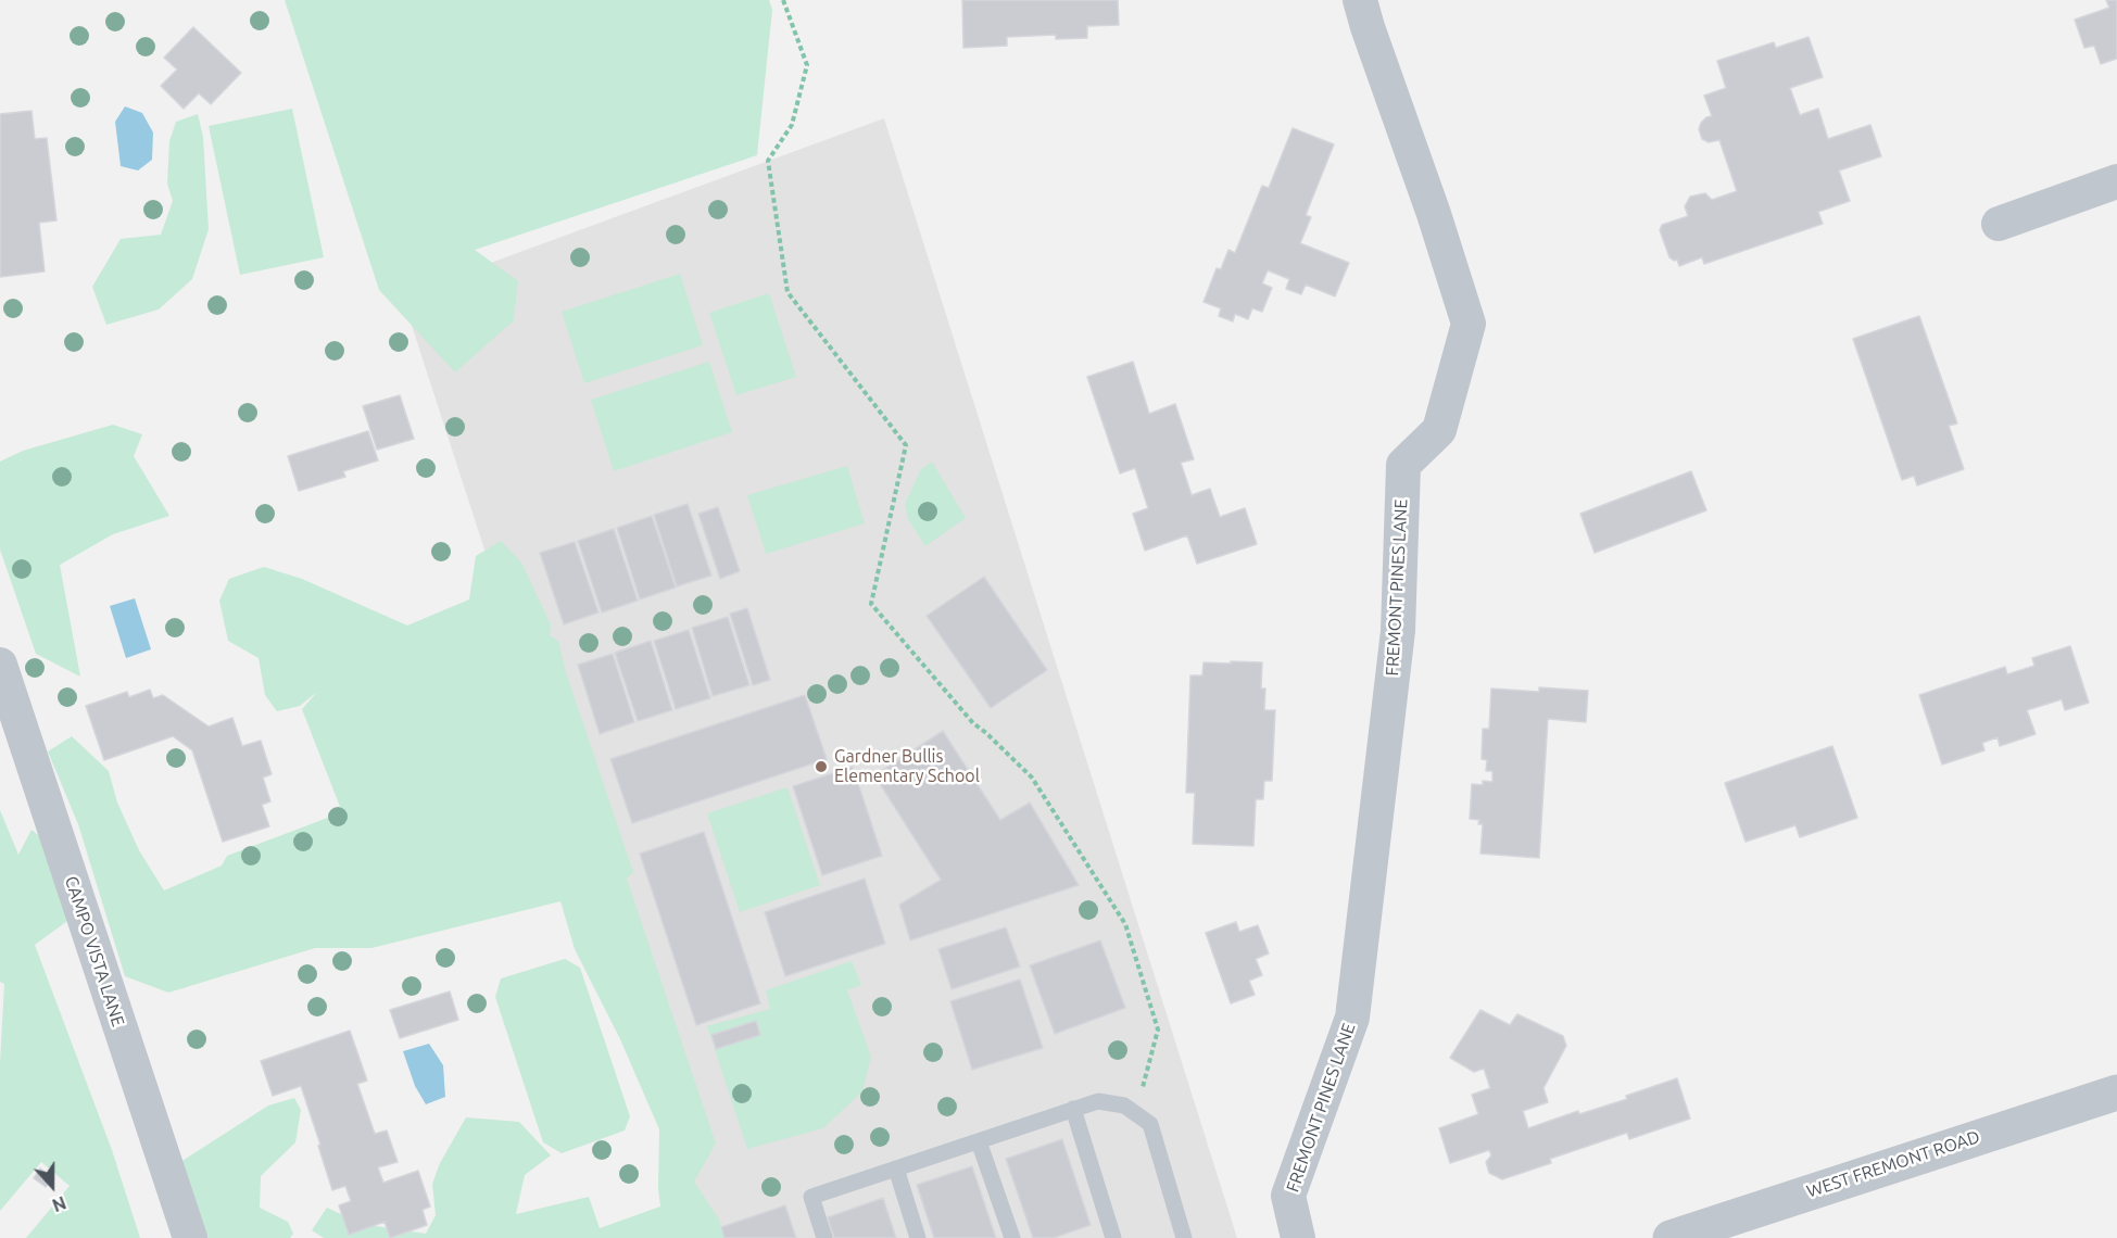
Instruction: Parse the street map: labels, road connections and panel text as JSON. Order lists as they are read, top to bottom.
{
  "streets": {
    "street": ["FREMONT PINES LANE", "CAMPO VISTA LANE", "WEST FREMONT ROAD"]
  },
  "places": ["Gardner Bullis Elementary School"],
  "north": "bottom"
}
